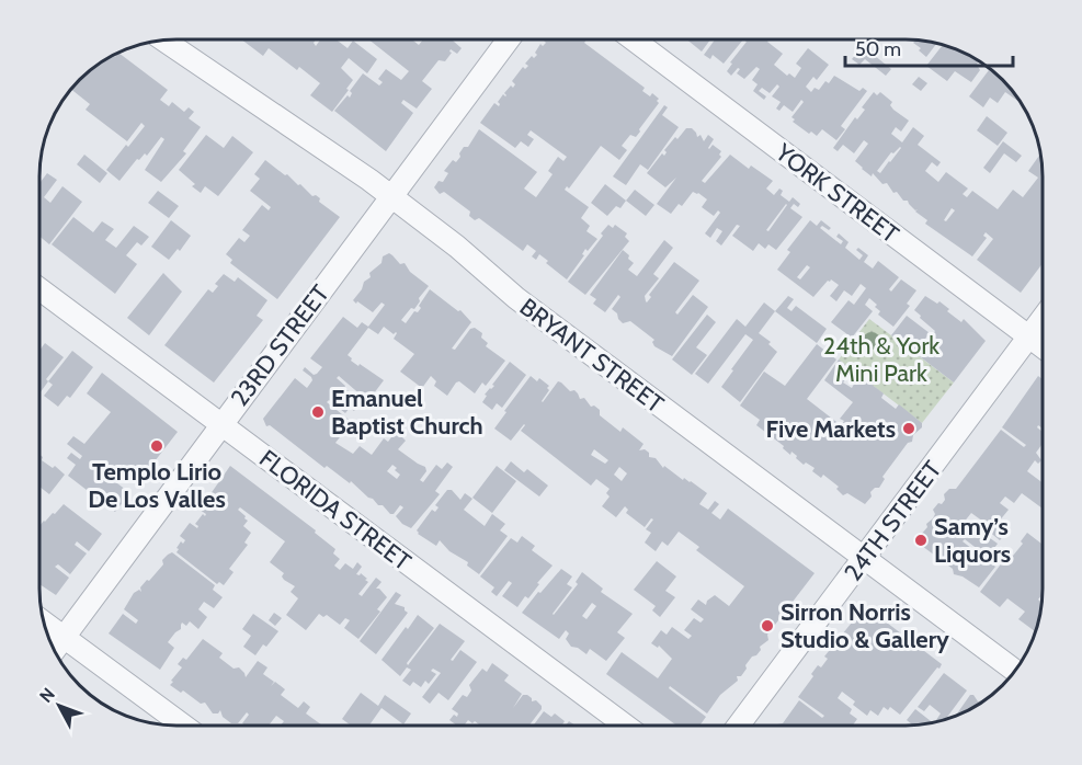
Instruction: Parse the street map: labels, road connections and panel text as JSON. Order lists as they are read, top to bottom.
{
  "streets": {
    "street": [
      "YORK STREET",
      "23RD STREET",
      "BRYANT STREET",
      "FLORIDA STREET",
      "24TH STREET"
    ]
  },
  "crossings": [
    ["YORK STREET", "24TH STREET"],
    ["23RD STREET", "BRYANT STREET"],
    ["23RD STREET", "FLORIDA STREET"],
    ["BRYANT STREET", "24TH STREET"]
  ],
  "parks": ["24th & York Mini Park"],
  "places": [
    "Emanuel Baptist Church",
    "Five Markets",
    "Templo Lirio De Los Valles",
    "Samy’s Liquors",
    "Sirron Norris Studio & Gallery"
  ],
  "scale_bar": "50 m",
  "north": "top left"
}
